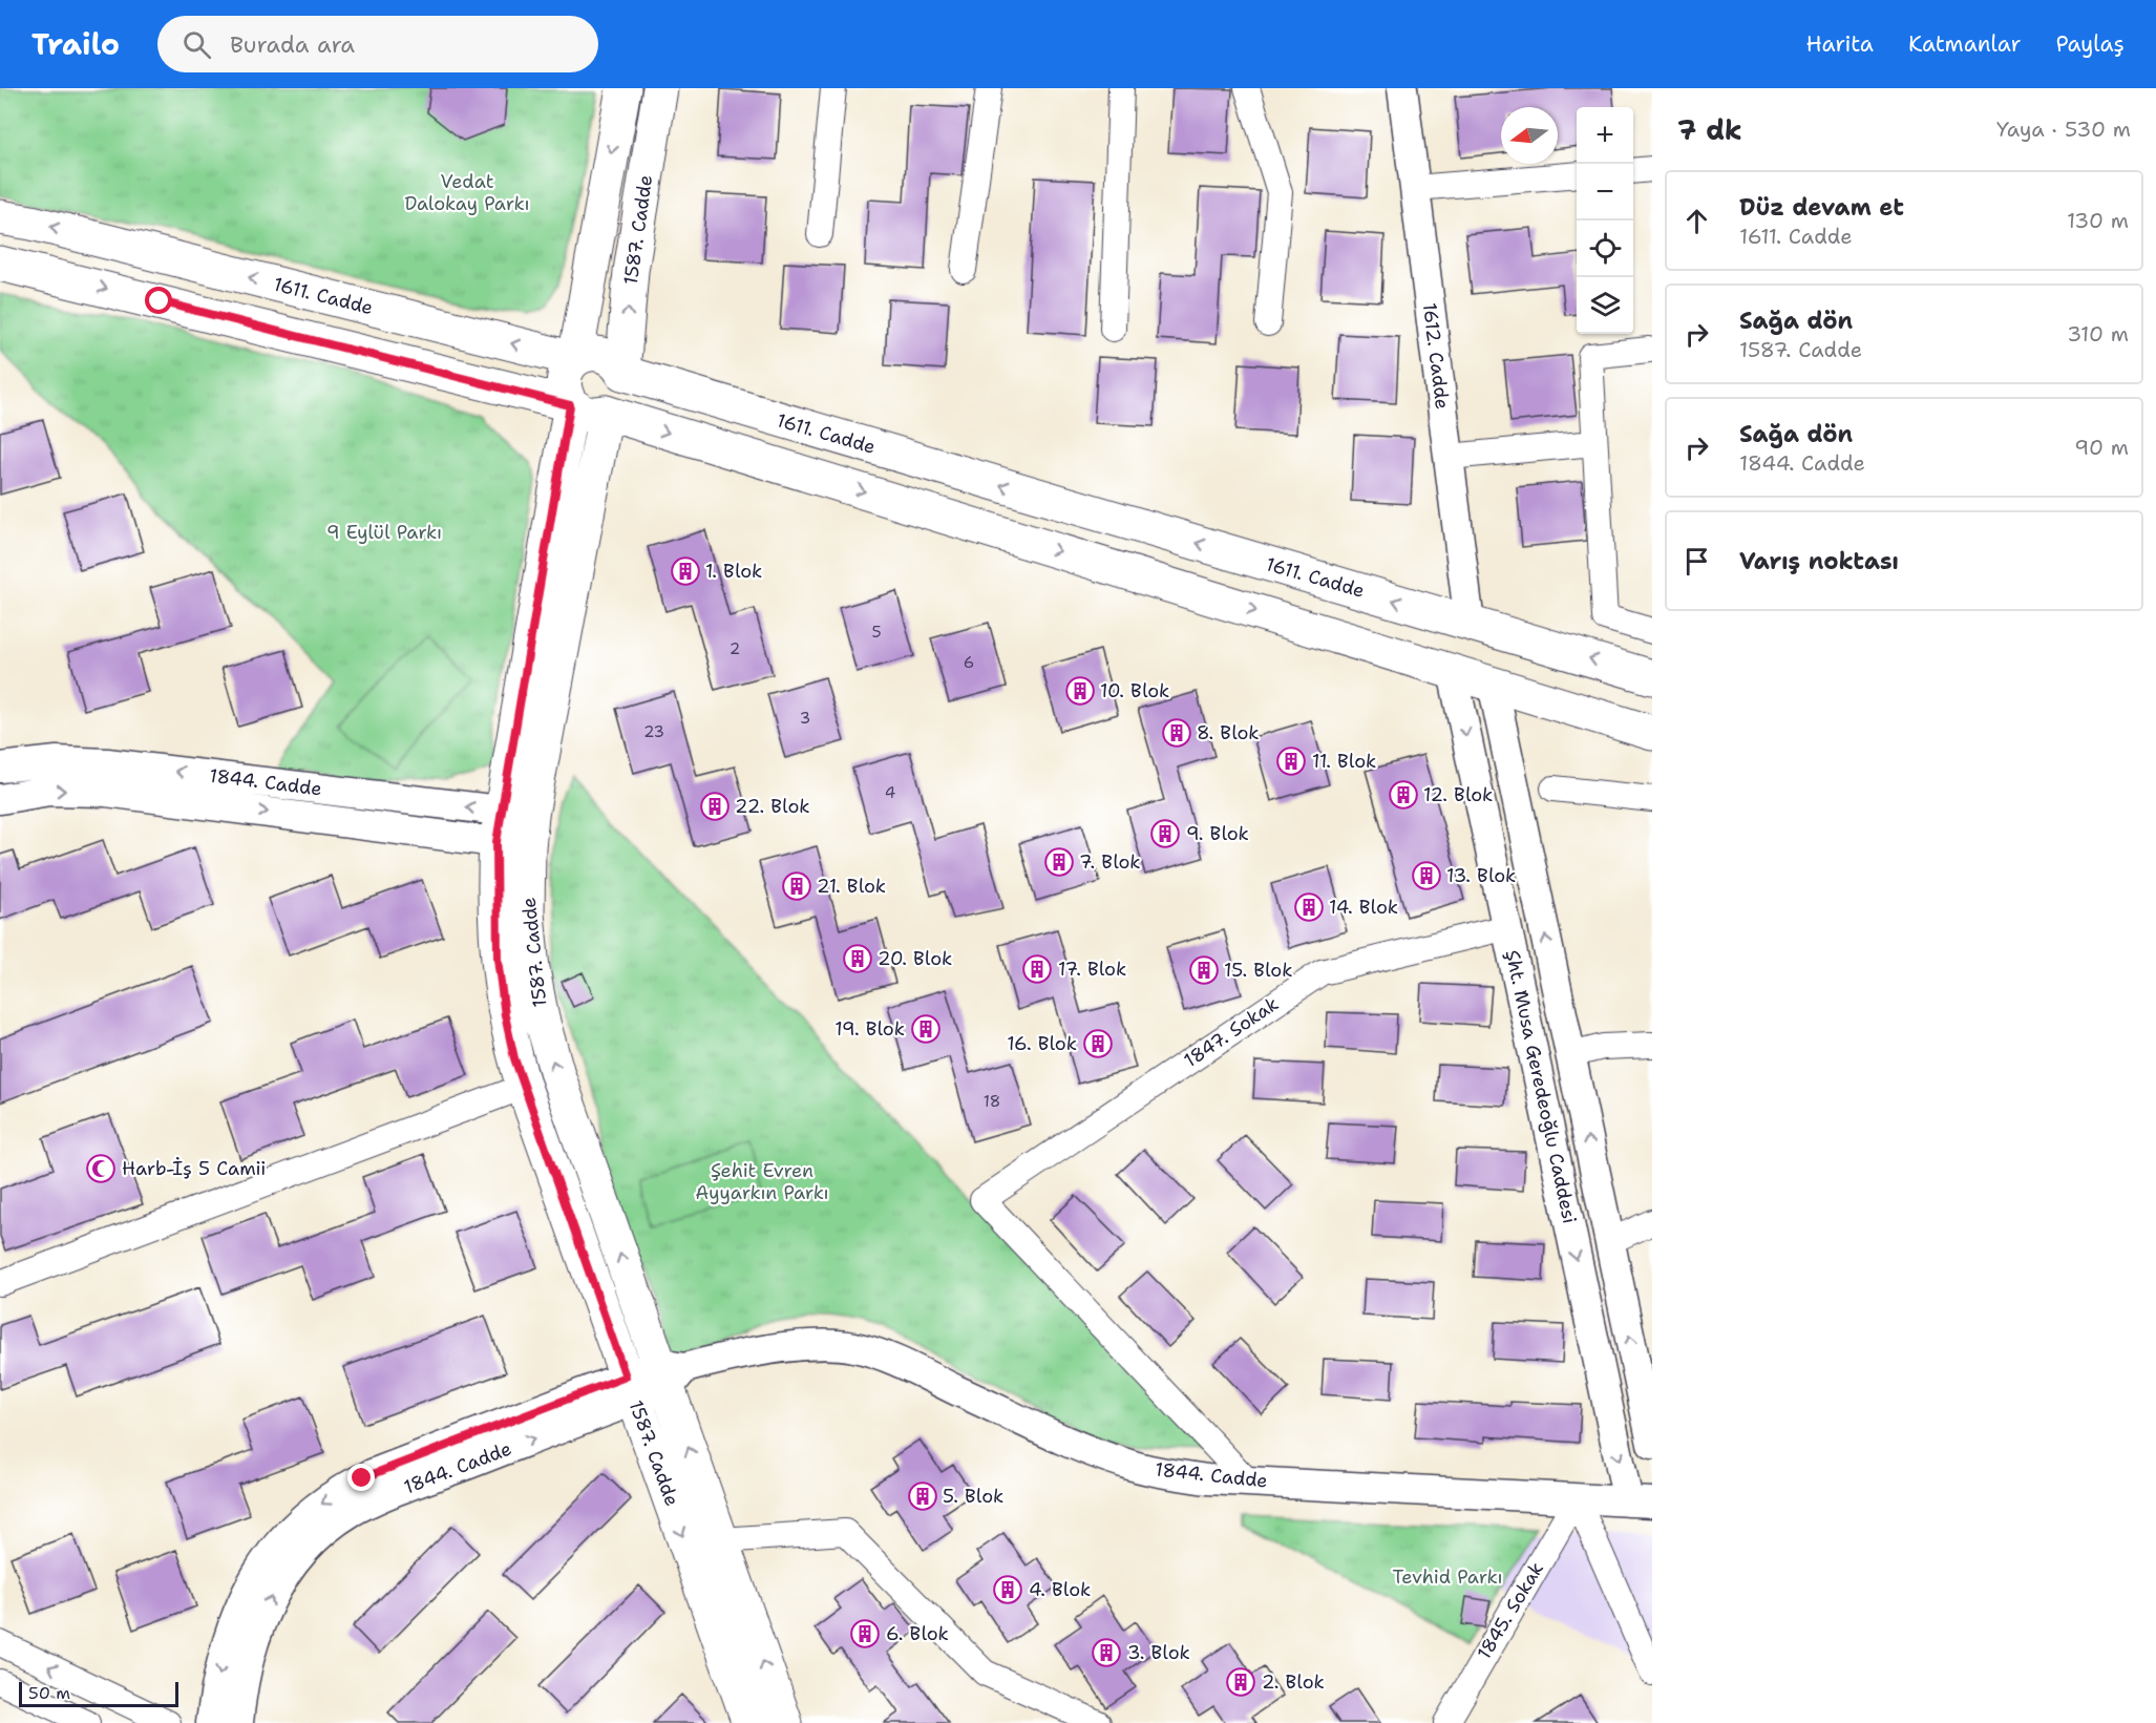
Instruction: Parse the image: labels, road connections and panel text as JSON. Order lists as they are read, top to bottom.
{
  "streets": {
    "main road": ["1587. Cadde", "1611. Cadde"],
    "street": [
      "1612. Cadde",
      "1844. Cadde",
      "1847. Sokak",
      "Şht. Musa Geredeoğlu Caddesi",
      "1845. Sokak"
    ]
  },
  "crossings": [
    ["1587. Cadde", "1611. Cadde"],
    ["1587. Cadde", "1844. Cadde"],
    ["1611. Cadde", "1612. Cadde"],
    ["1844. Cadde", "1847. Sokak"],
    ["1844. Cadde", "Şht. Musa Geredeoğlu Caddesi"],
    ["1844. Cadde", "1845. Sokak"],
    ["1847. Sokak", "Şht. Musa Geredeoğlu Caddesi"]
  ],
  "parks": [
    "Vedat Dalokay Parkı",
    "9 Eylül Parkı",
    "Şehit Evren Ayyarkın Parkı",
    "Tevhid Parkı"
  ],
  "places": {
    "building": [
      "1. Blok",
      "10. Blok",
      "8. Blok",
      "11. Blok",
      "12. Blok",
      "22. Blok",
      "9. Blok",
      "7. Blok",
      "13. Blok",
      "21. Blok",
      "14. Blok",
      "20. Blok",
      "17. Blok",
      "15. Blok",
      "19. Blok",
      "16. Blok",
      "5. Blok",
      "4. Blok",
      "6. Blok",
      "3. Blok",
      "2. Blok"
    ],
    "mosque": ["Harb-İş 5 Camii"]
  },
  "house_numbers": [
    "5",
    "2",
    "6",
    "3",
    "23",
    "4",
    "18"
  ],
  "scale_bar": "50 m",
  "north": "left",
  "page": {
    "header": "Trailo",
    "search": "Burada ara",
    "nav": ["Harita", "Katmanlar", "Paylaş"],
    "heading": ["7 dk", "Yaya · 530 m"],
    "map_buttons": ["+", "−"],
    "list": [
      ["Düz devam et", "1611. Cadde", "130 m"],
      ["Sağa dön", "1587. Cadde", "310 m"],
      ["Sağa dön", "1844. Cadde", "90 m"],
      "Varış noktası"
    ],
    "scale": "50 m"
  }
}
